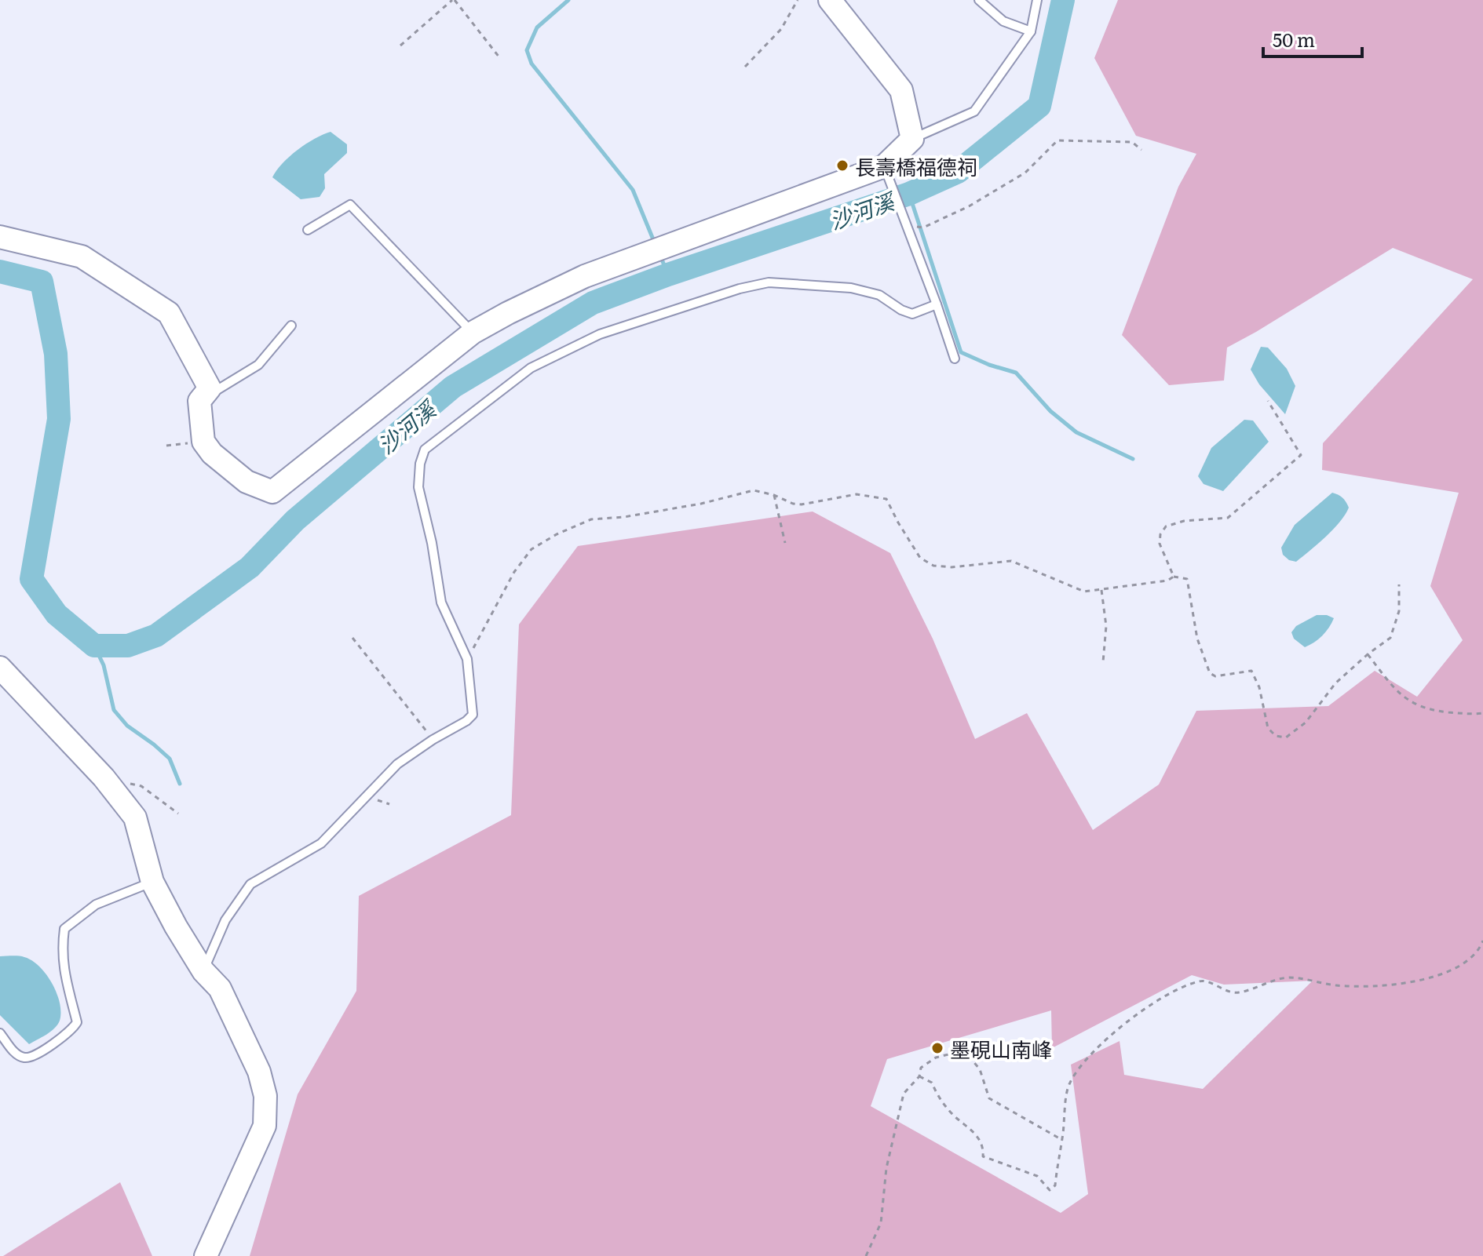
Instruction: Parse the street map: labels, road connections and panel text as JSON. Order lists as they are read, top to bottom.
{
  "water": ["沙河溪"],
  "places": ["長壽橋福德祠", "墨硯山南峰"],
  "scale_bar": "50 m"
}
